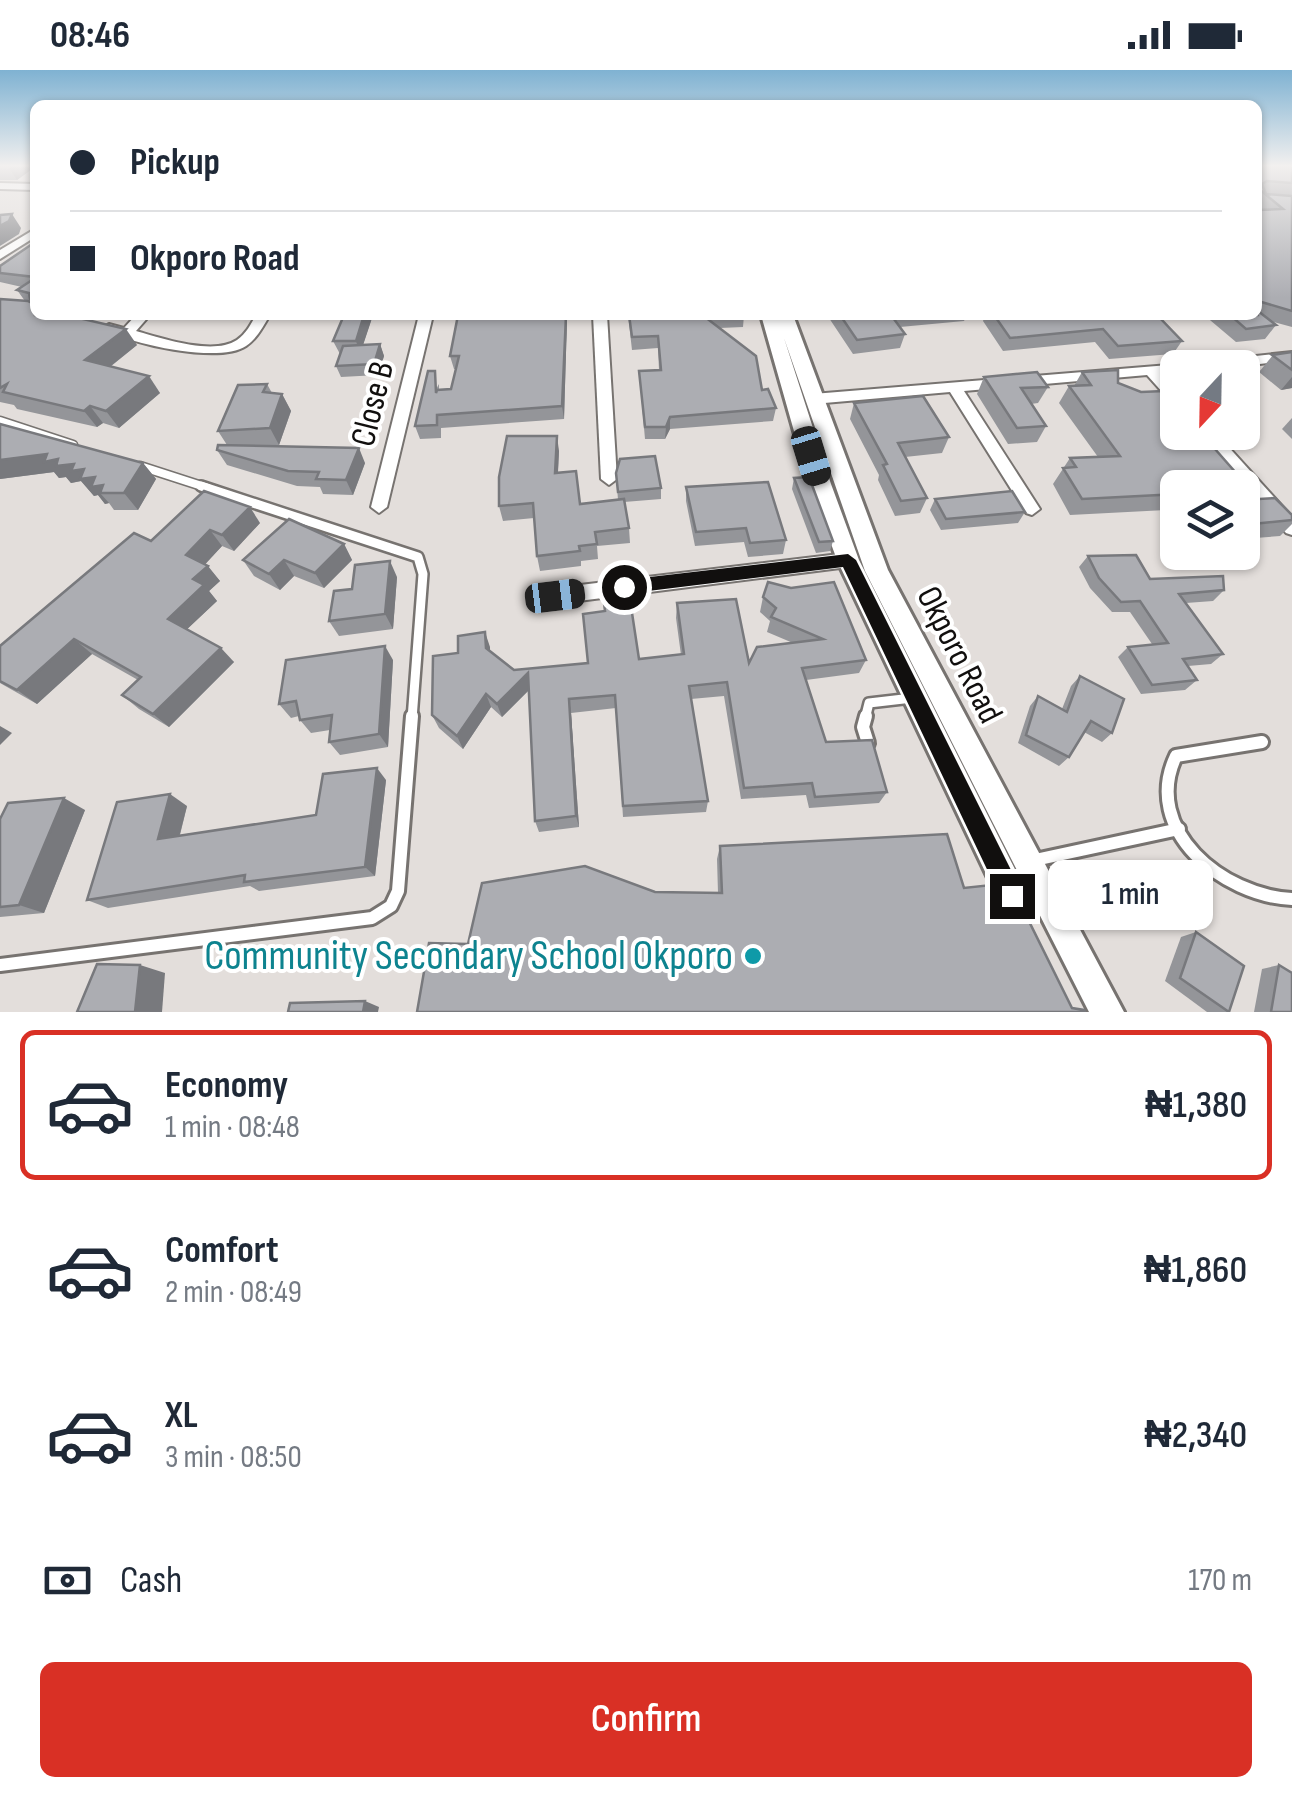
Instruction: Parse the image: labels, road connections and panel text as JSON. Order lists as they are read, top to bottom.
{
  "streets": {
    "main road": ["Okporo Road"],
    "street": ["Close B"]
  },
  "places": ["Community Secondary School Okporo"],
  "north": "bottom",
  "page": {
    "status": "08:46",
    "banner": ["Pickup", "Okporo Road"],
    "bubble": "1 min",
    "list": [
      {
        "name": "Economy",
        "note": "1 min · 08:48",
        "value": "₦1,380"
      },
      {
        "name": "Comfort",
        "note": "2 min · 08:49",
        "value": "₦1,860"
      },
      {
        "name": "XL",
        "note": "3 min · 08:50",
        "value": "₦2,340"
      }
    ],
    "pay": ["Cash", "170 m"],
    "buttons": "Confirm"
  }
}
